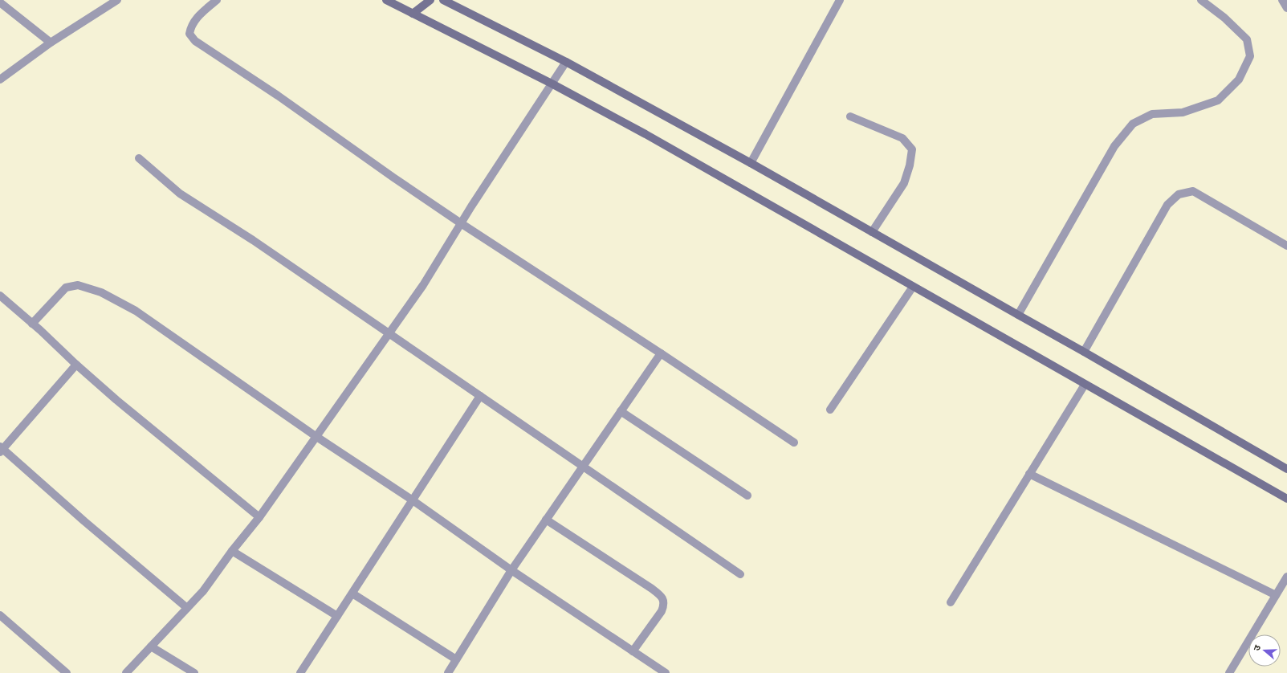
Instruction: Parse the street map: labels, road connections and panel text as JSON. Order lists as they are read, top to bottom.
{
  "north": "left"
}
